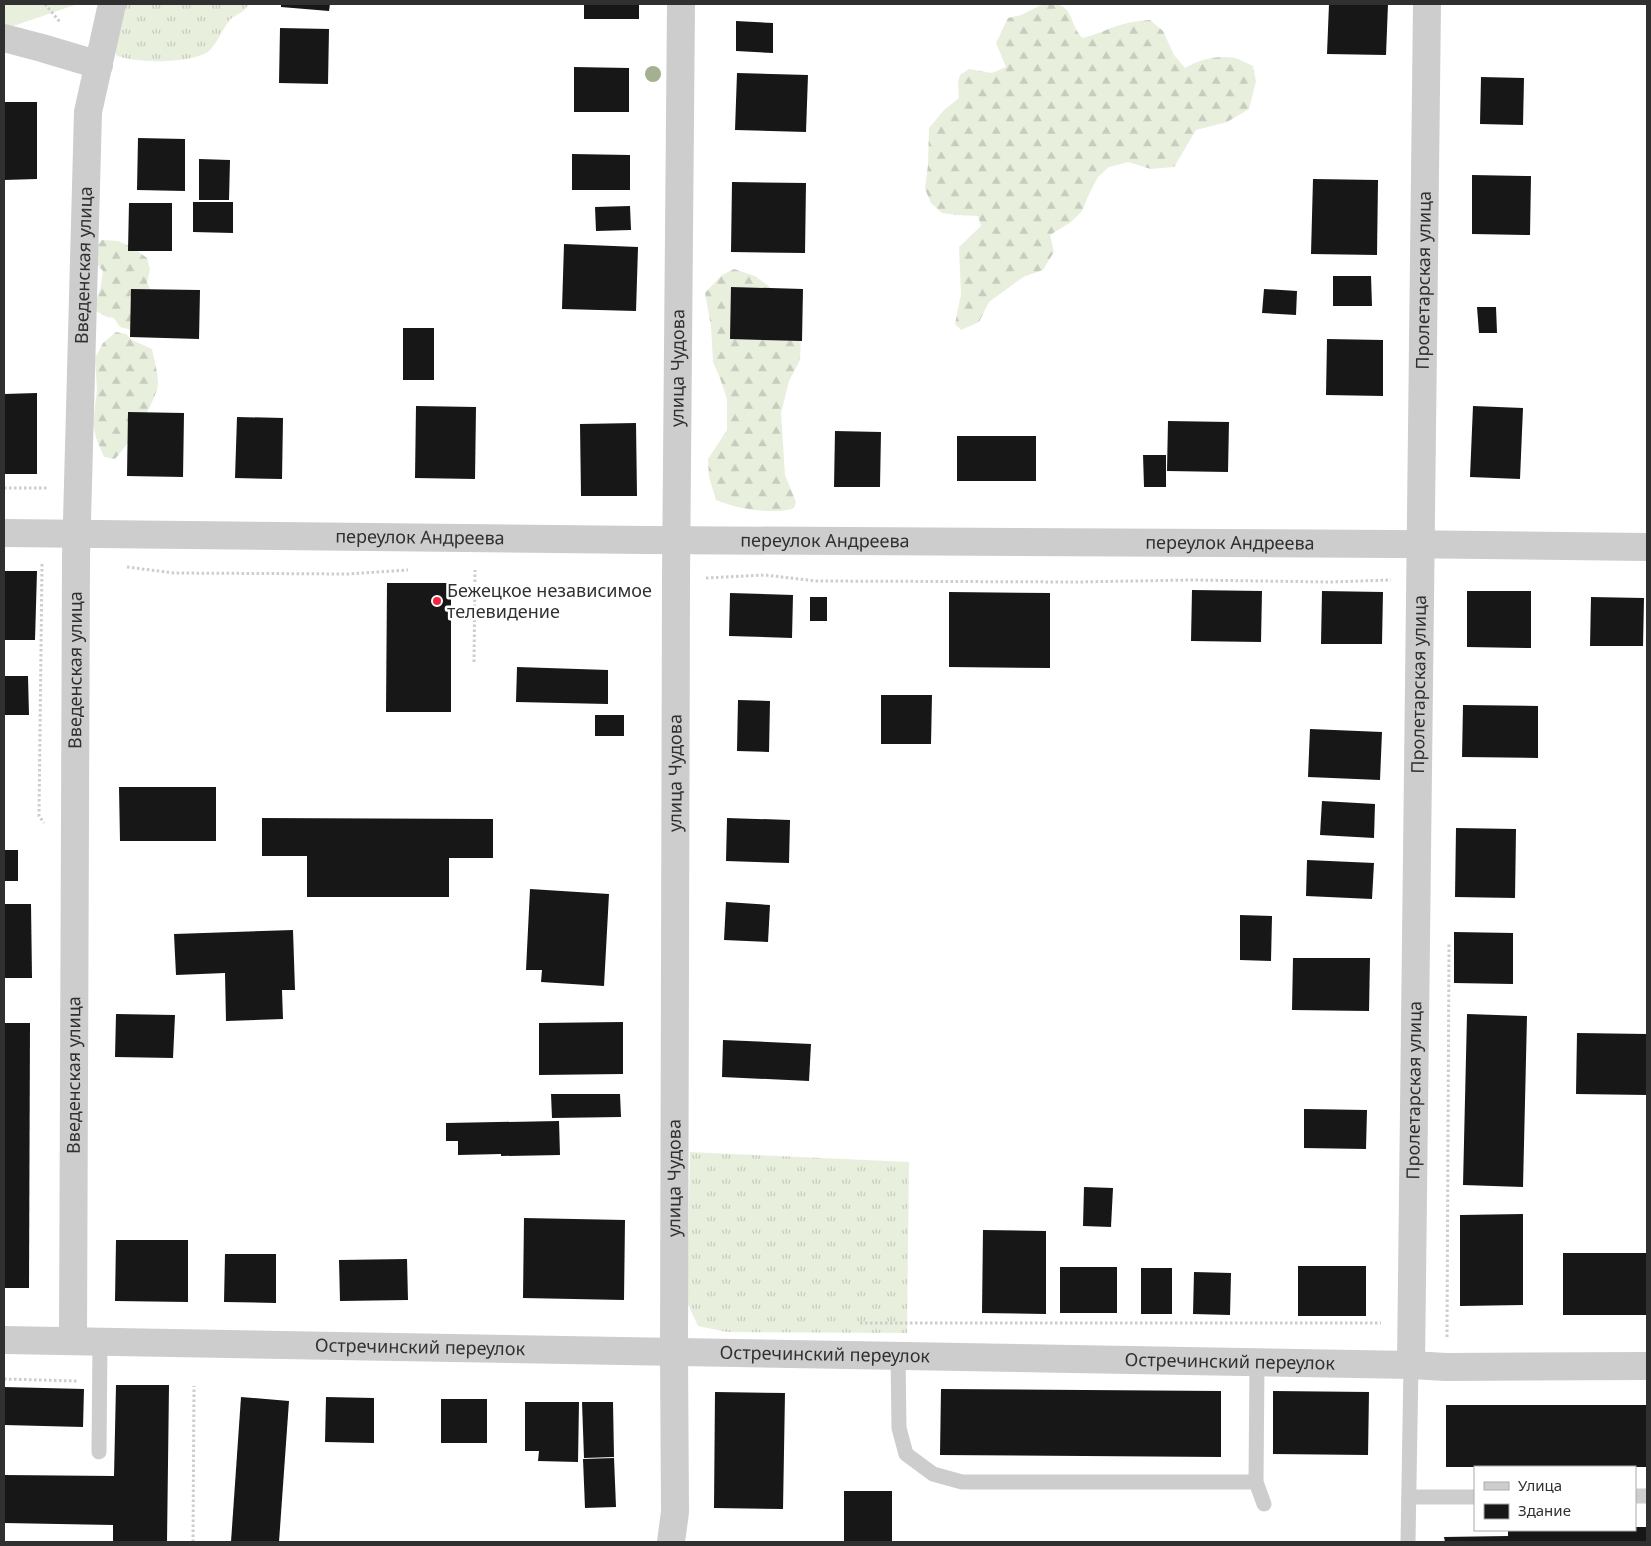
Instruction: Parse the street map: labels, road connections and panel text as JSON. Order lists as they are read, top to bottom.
{
  "streets": {
    "street": [
      "Введенская улица",
      "Пролетарская улица",
      "улица Чудова",
      "переулок Андреева",
      "Остречинский переулок"
    ]
  },
  "crossings": [
    ["Введенская улица", "переулок Андреева"],
    ["Введенская улица", "Остречинский переулок"],
    ["Пролетарская улица", "переулок Андреева"],
    ["Пролетарская улица", "Остречинский переулок"],
    ["улица Чудова", "переулок Андреева"],
    ["улица Чудова", "Остречинский переулок"]
  ],
  "places": ["Бежецкое независимое телевидение"],
  "legend": ["Улица", "Здание"]
}
